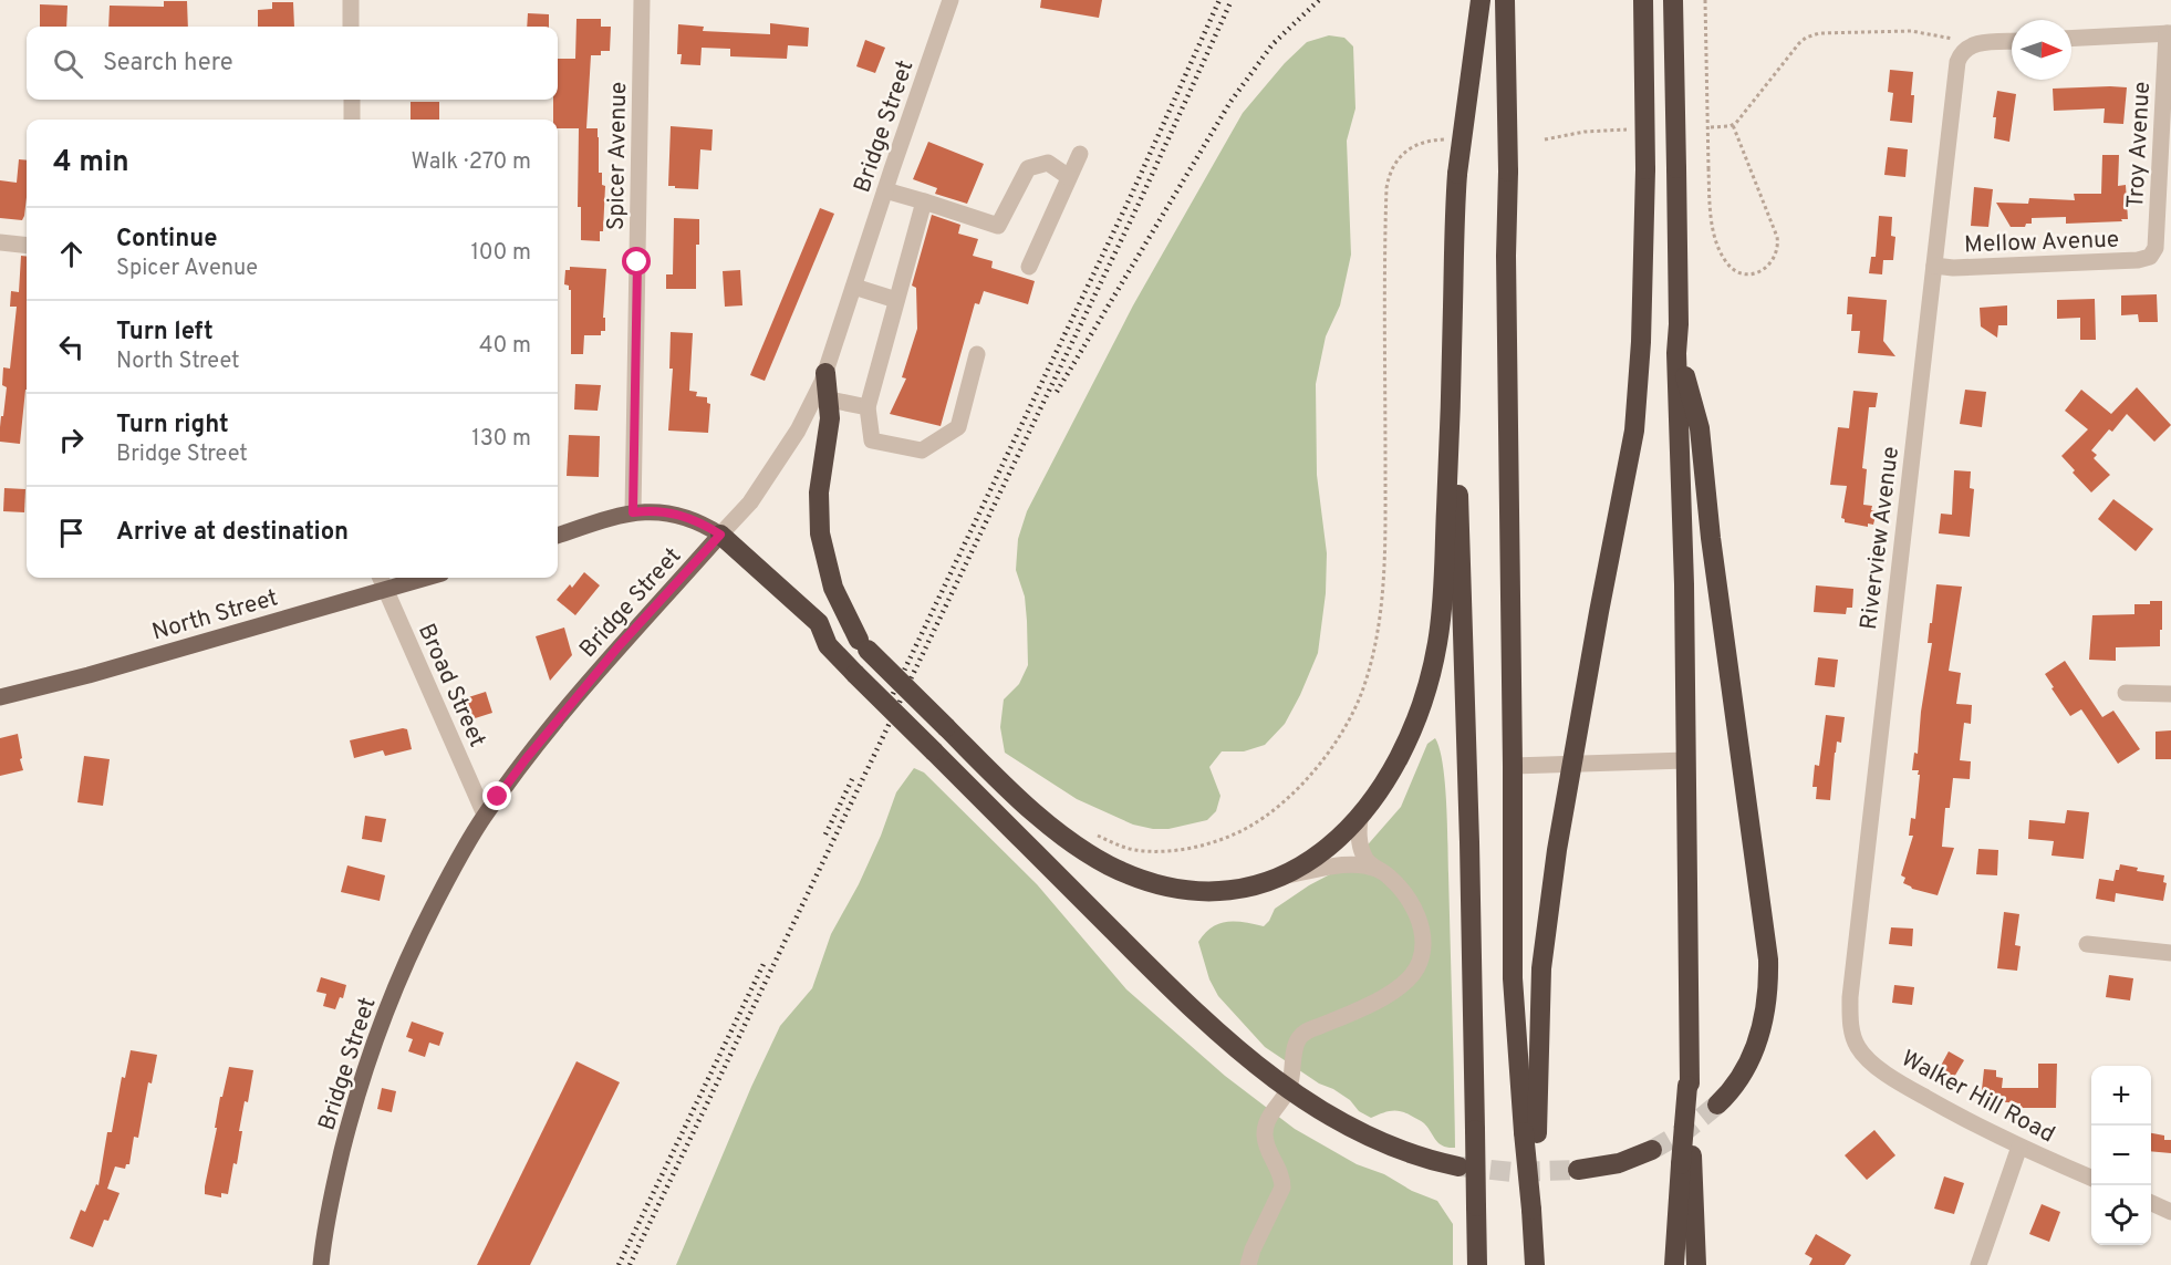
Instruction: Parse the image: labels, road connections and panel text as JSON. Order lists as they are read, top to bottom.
{
  "streets": {
    "main road": ["Bridge Street", "North Street"],
    "street": [
      "Troy Avenue",
      "Spicer Avenue",
      "Mellow Avenue",
      "Riverview Avenue",
      "Broad Street",
      "Walker Hill Road"
    ]
  },
  "crossings": [
    ["Bridge Street", "Broad Street"],
    ["Troy Avenue", "Mellow Avenue"],
    ["Mellow Avenue", "Riverview Avenue"],
    ["Riverview Avenue", "Walker Hill Road"],
    ["North Street", "Broad Street"]
  ],
  "north": "right",
  "page": {
    "search": "Search here",
    "heading": ["4 min", "Walk · 270 m"],
    "list": [
      ["Continue", "Spicer Avenue", "100 m"],
      ["Turn left", "North Street", "40 m"],
      ["Turn right", "Bridge Street", "130 m"],
      "Arrive at destination"
    ],
    "map_buttons": ["+", "−"]
  }
}
